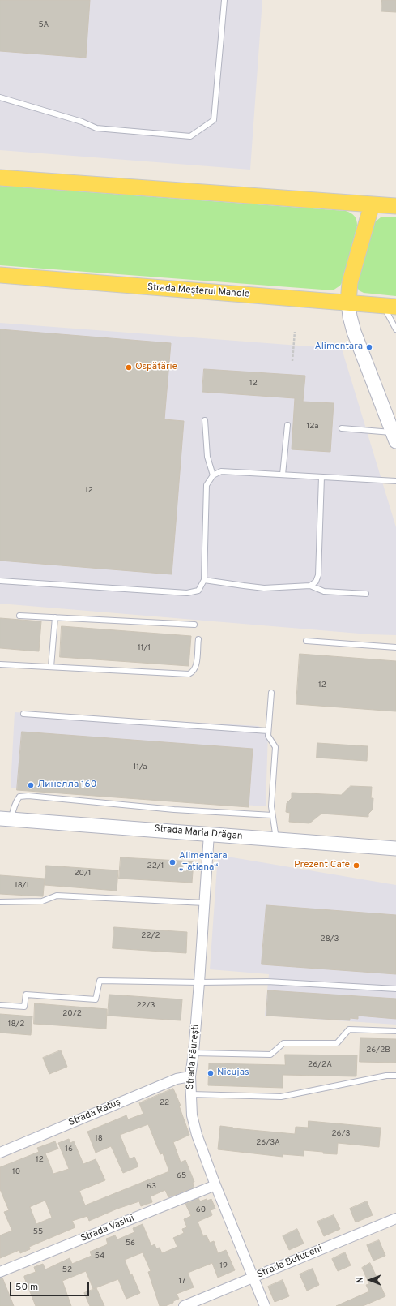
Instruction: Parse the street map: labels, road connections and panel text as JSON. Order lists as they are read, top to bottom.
{
  "streets": {
    "main road": ["Strada Meșterul Manole", "Strada Maria Drăgan"],
    "street": [
      "Strada Făurești",
      "Strada Ratuș",
      "Strada Vaslui",
      "Strada Butuceni"
    ]
  },
  "crossings": [
    ["Strada Maria Drăgan", "Strada Făurești"],
    ["Strada Făurești", "Strada Ratuș"],
    ["Strada Făurești", "Strada Vaslui"],
    ["Strada Făurești", "Strada Butuceni"]
  ],
  "places": [
    "Alimentara",
    "Ospătărie",
    "Линелла 160",
    "Alimentara „Tatiana“",
    "Prezent Cafe",
    "Nicujas"
  ],
  "house_numbers": [
    "5A",
    "12",
    "12a",
    "12",
    "11/1",
    "12",
    "11/a",
    "22/1",
    "20/1",
    "18/1",
    "22/2",
    "28/3",
    "22/3",
    "20/2",
    "18/2",
    "26/2B",
    "26/2A",
    "22",
    "26/3",
    "18",
    "26/3A",
    "16",
    "12",
    "10",
    "65",
    "63",
    "60",
    "55",
    "56",
    "54",
    "19",
    "52",
    "17"
  ],
  "scale_bar": "50 m",
  "north": "left"
}
